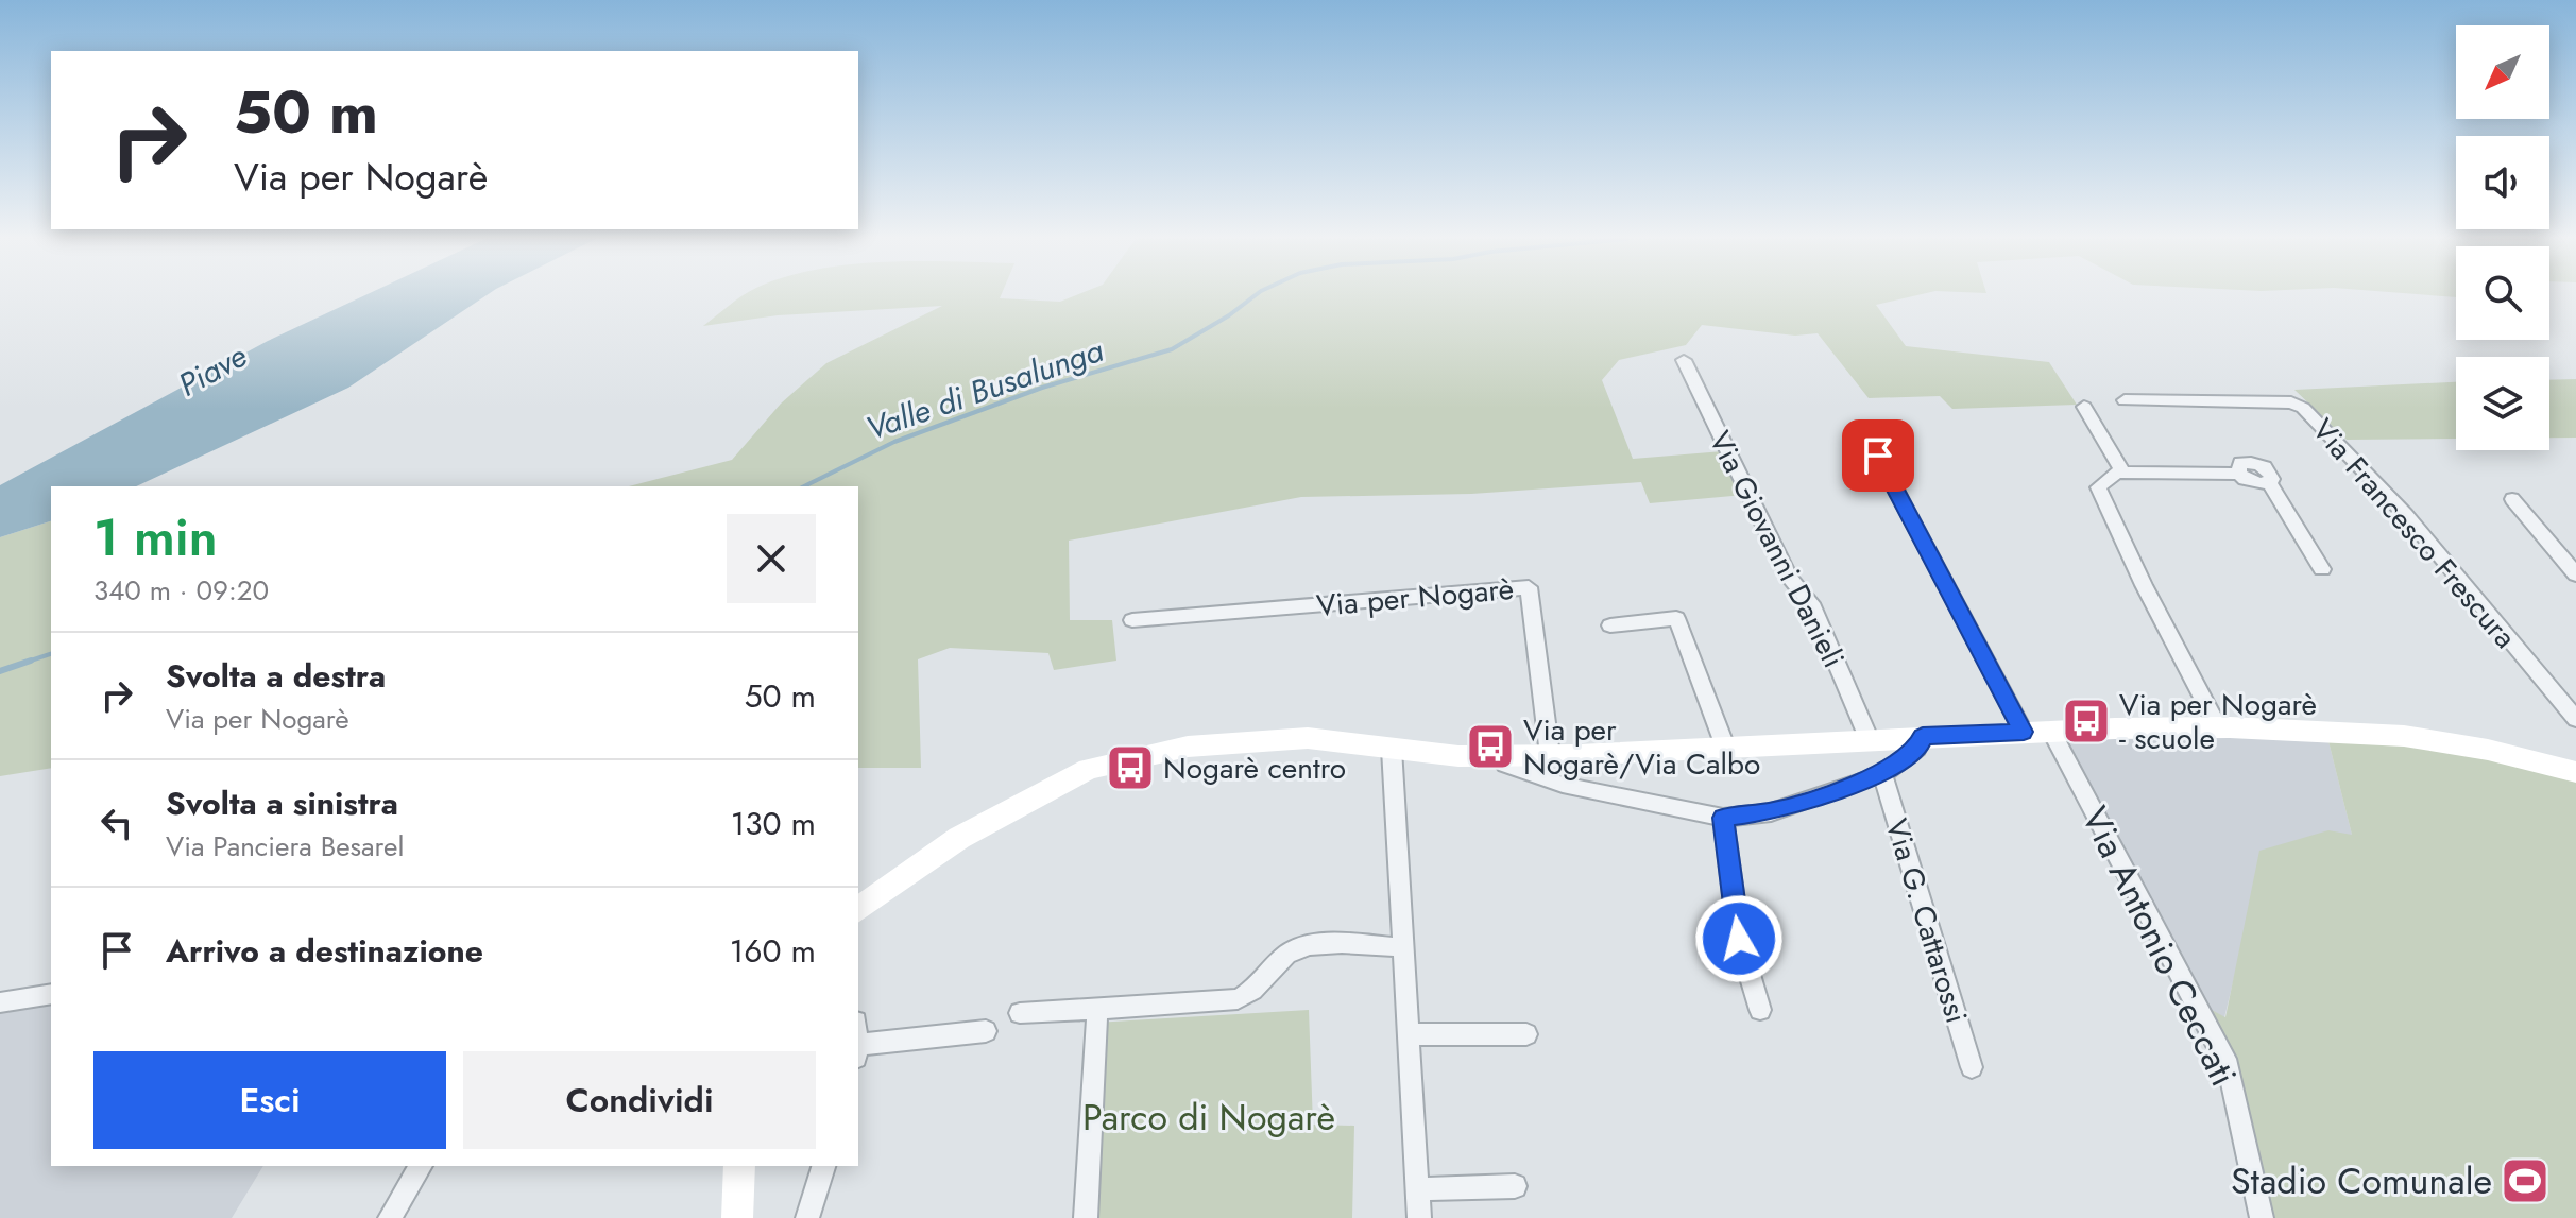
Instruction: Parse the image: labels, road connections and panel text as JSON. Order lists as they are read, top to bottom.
{
  "streets": {
    "street": [
      "Via Francesco Frescura",
      "Via Giovanni Danieli",
      "Via per Nogarè",
      "Via G. Cattarossi",
      "Via Antonio Ceccati"
    ]
  },
  "water": ["Piave", "Valle di Busalunga"],
  "parks": ["Parco di Nogarè"],
  "places": {
    "bus stop": ["Via per Nogarè - scuole", "Via per Nogarè/Via Calbo", "Nogarè centro"],
    "sports": ["Stadio Comunale"]
  },
  "north": "bottom left",
  "page": {
    "turn": ["50 m", "Via per Nogarè"],
    "heading": ["1 min", "340 m · 09:20"],
    "list": [
      {
        "name": "Svolta a destra",
        "note": "Via per Nogarè",
        "value": "50 m"
      },
      {
        "name": "Svolta a sinistra",
        "note": "Via Panciera Besarel",
        "value": "130 m"
      },
      {
        "name": "Arrivo a destinazione",
        "value": "160 m"
      }
    ],
    "buttons": ["Esci", "Condividi"]
  }
}
